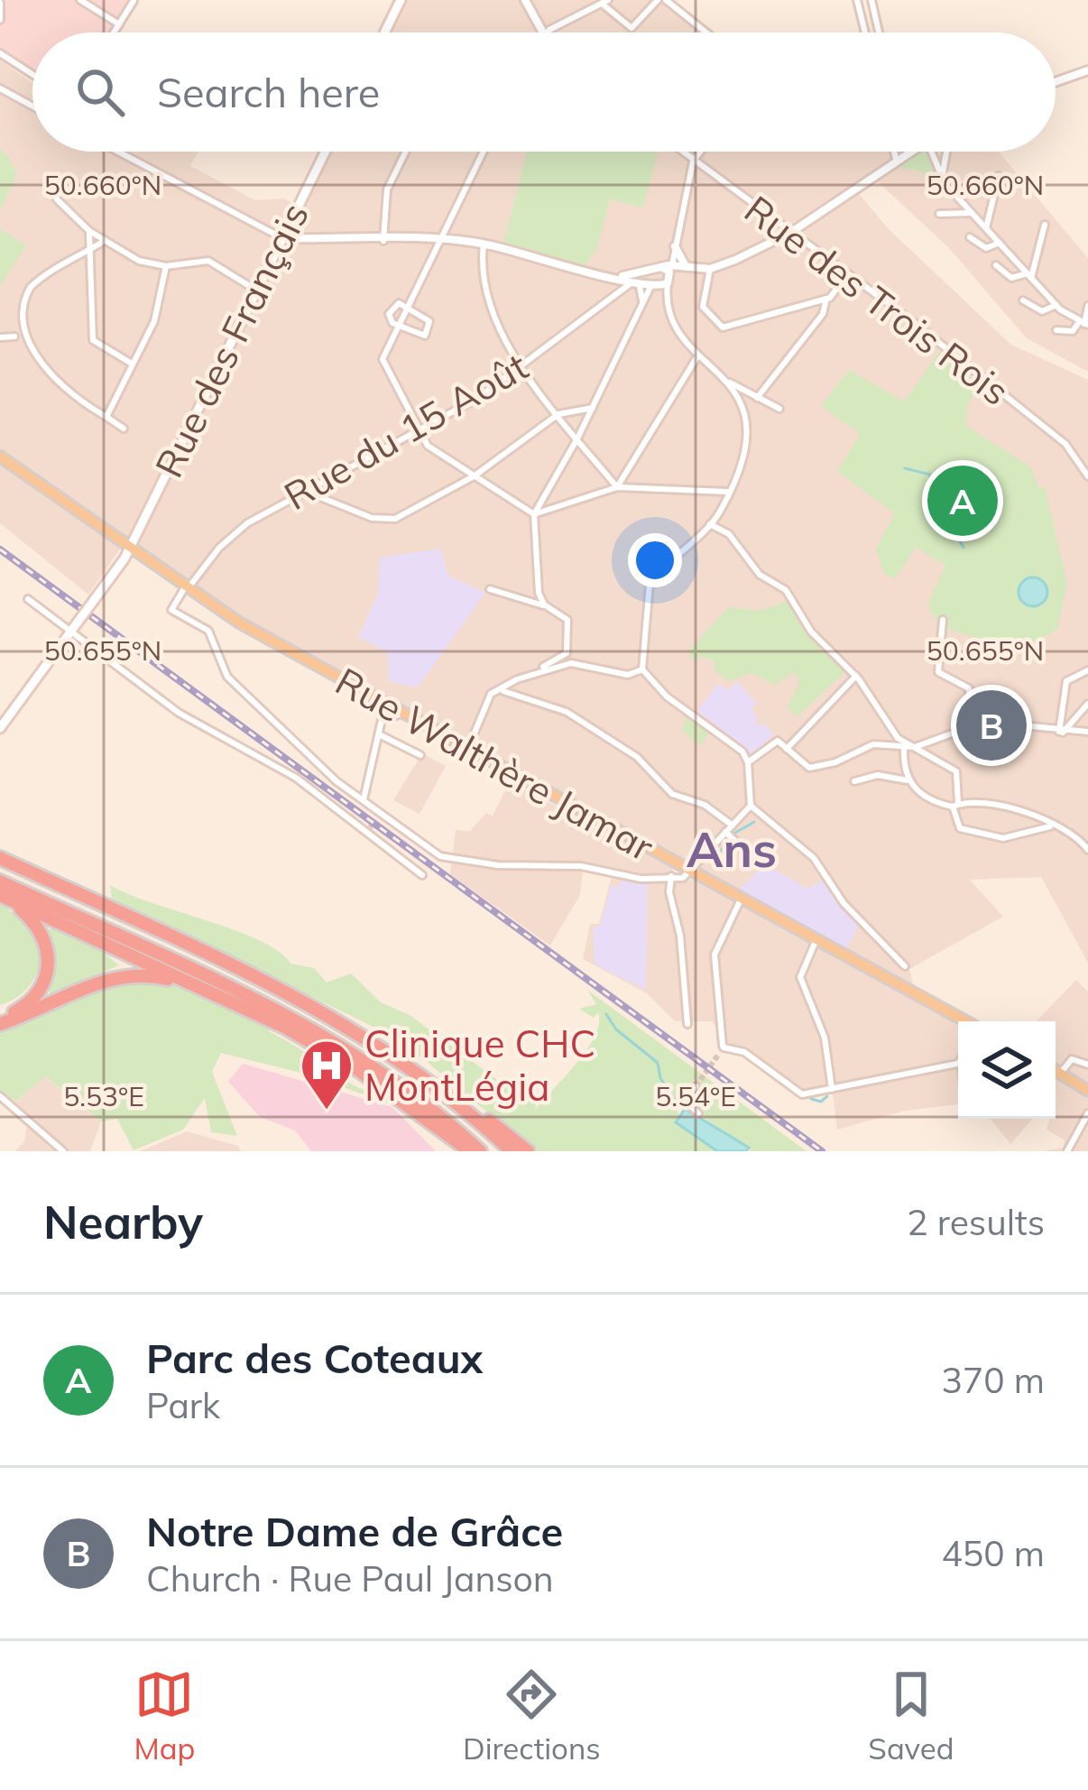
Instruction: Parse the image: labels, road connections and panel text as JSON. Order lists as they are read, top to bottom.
{
  "streets": {
    "main road": ["Rue des Français", "Rue Walthère Jamar"],
    "street": ["Rue des Trois Rois", "Rue du 15 Août"]
  },
  "crossings": [
    ["Rue des Français", "Rue Walthère Jamar"],
    ["Rue du 15 Août", "Rue Walthère Jamar"]
  ],
  "districts": ["Ans"],
  "places": {
    "hospital": ["Clinique CHC MontLégia"]
  },
  "page": {
    "search": "Search here",
    "pins": ["A", "B"],
    "heading": ["Nearby", "2 results"],
    "list": [
      {
        "mark": "A",
        "name": "Parc des Coteaux",
        "note": "Park",
        "value": "370 m"
      },
      {
        "mark": "B",
        "name": "Notre Dame de Grâce",
        "note": "Church · Rue Paul Janson",
        "value": "450 m"
      }
    ],
    "nav": ["Map", "Directions", "Saved"]
  },
  "coordinates": [
    "50.660°N",
    "50.655°N",
    "5.53°E",
    "5.54°E"
  ]
}
